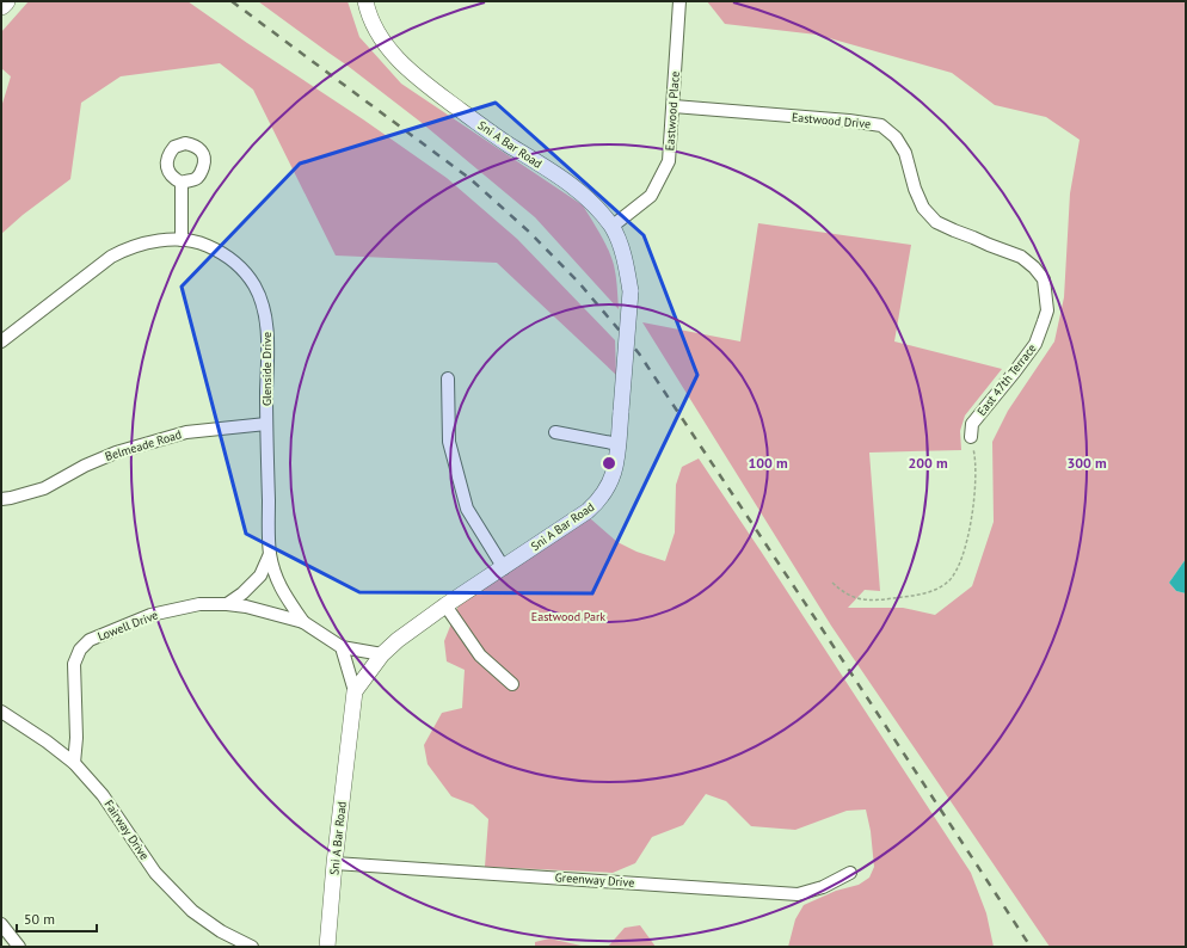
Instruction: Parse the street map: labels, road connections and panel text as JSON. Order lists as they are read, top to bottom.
{
  "streets": {
    "street": [
      "Eastwood Place",
      "Eastwood Drive",
      "Sni A Bar Road",
      "Glenside Drive",
      "East 47th Terrace",
      "Belmeade Road",
      "Lowell Drive",
      "Fairway Drive",
      "Greenway Drive"
    ]
  },
  "crossings": [
    ["Eastwood Place", "Eastwood Drive"],
    ["Eastwood Place", "Sni A Bar Road"],
    ["Eastwood Drive", "East 47th Terrace"],
    ["Sni A Bar Road", "Lowell Drive"],
    ["Sni A Bar Road", "Greenway Drive"],
    ["Glenside Drive", "Belmeade Road"],
    ["Glenside Drive", "Lowell Drive"],
    ["Lowell Drive", "Fairway Drive"]
  ],
  "parks": ["Eastwood Park"],
  "scale_bar": "50 m",
  "rings": ["100 m", "200 m", "300 m"]
}
